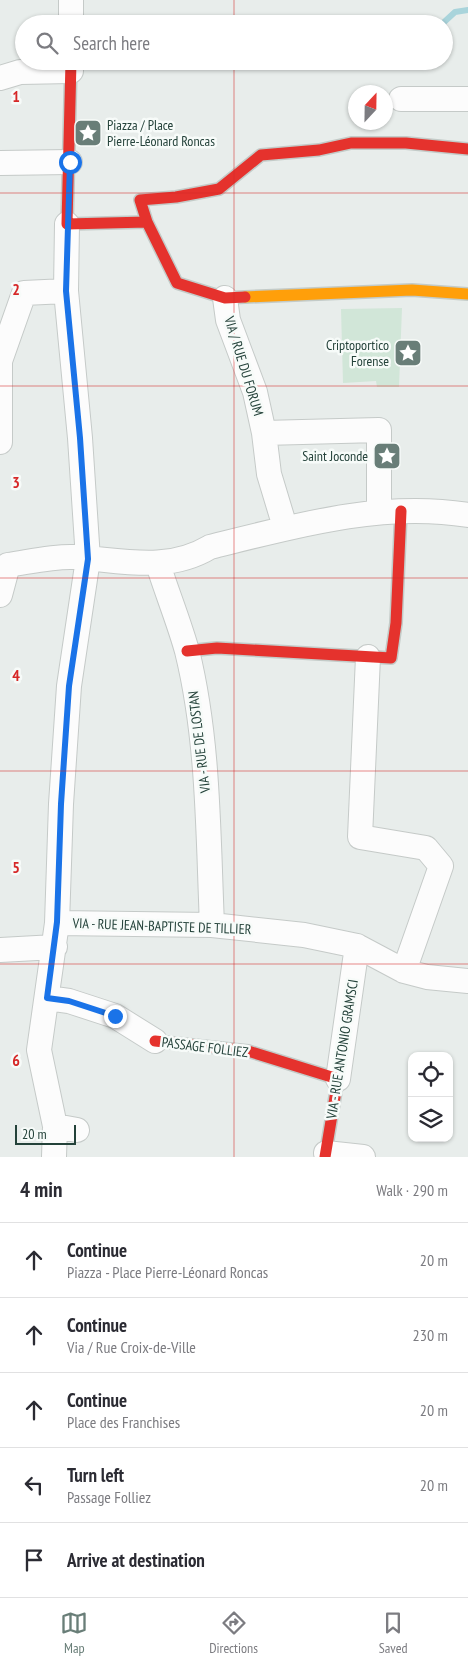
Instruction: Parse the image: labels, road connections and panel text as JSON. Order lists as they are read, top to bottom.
{
  "streets": {
    "street": [
      "VIA / RUE DU FORUM",
      "VIA - RUE DE LOSTAN",
      "VIA - RUE JEAN-BAPTISTE DE TILLIER",
      "PASSAGE FOLLIEZ",
      "VIA - RUE ANTONIO GRAMSCI"
    ]
  },
  "crossings": [
    ["VIA - RUE DE LOSTAN", "VIA - RUE JEAN-BAPTISTE DE TILLIER"],
    ["VIA - RUE JEAN-BAPTISTE DE TILLIER", "VIA - RUE ANTONIO GRAMSCI"],
    ["PASSAGE FOLLIEZ", "VIA - RUE ANTONIO GRAMSCI"]
  ],
  "places": {
    "place": ["Piazza / Place Pierre-Léonard Roncas", "Criptoportico Forense", "Saint Joconde"]
  },
  "scale_bar": "20 m",
  "north": "top",
  "page": {
    "search": "Search here",
    "scale": "20 m",
    "heading": ["4 min", "Walk · 290 m"],
    "list": [
      ["Continue", "Piazza - Place Pierre-Léonard Roncas", "20 m"],
      ["Continue", "Via / Rue Croix-de-Ville", "230 m"],
      ["Continue", "Place des Franchises", "20 m"],
      ["Turn left", "Passage Folliez", "20 m"],
      "Arrive at destination"
    ],
    "nav": ["Map", "Directions", "Saved"]
  },
  "grid": {
    "rows": [
      "1",
      "2",
      "3",
      "4",
      "5",
      "6"
    ]
  }
}
